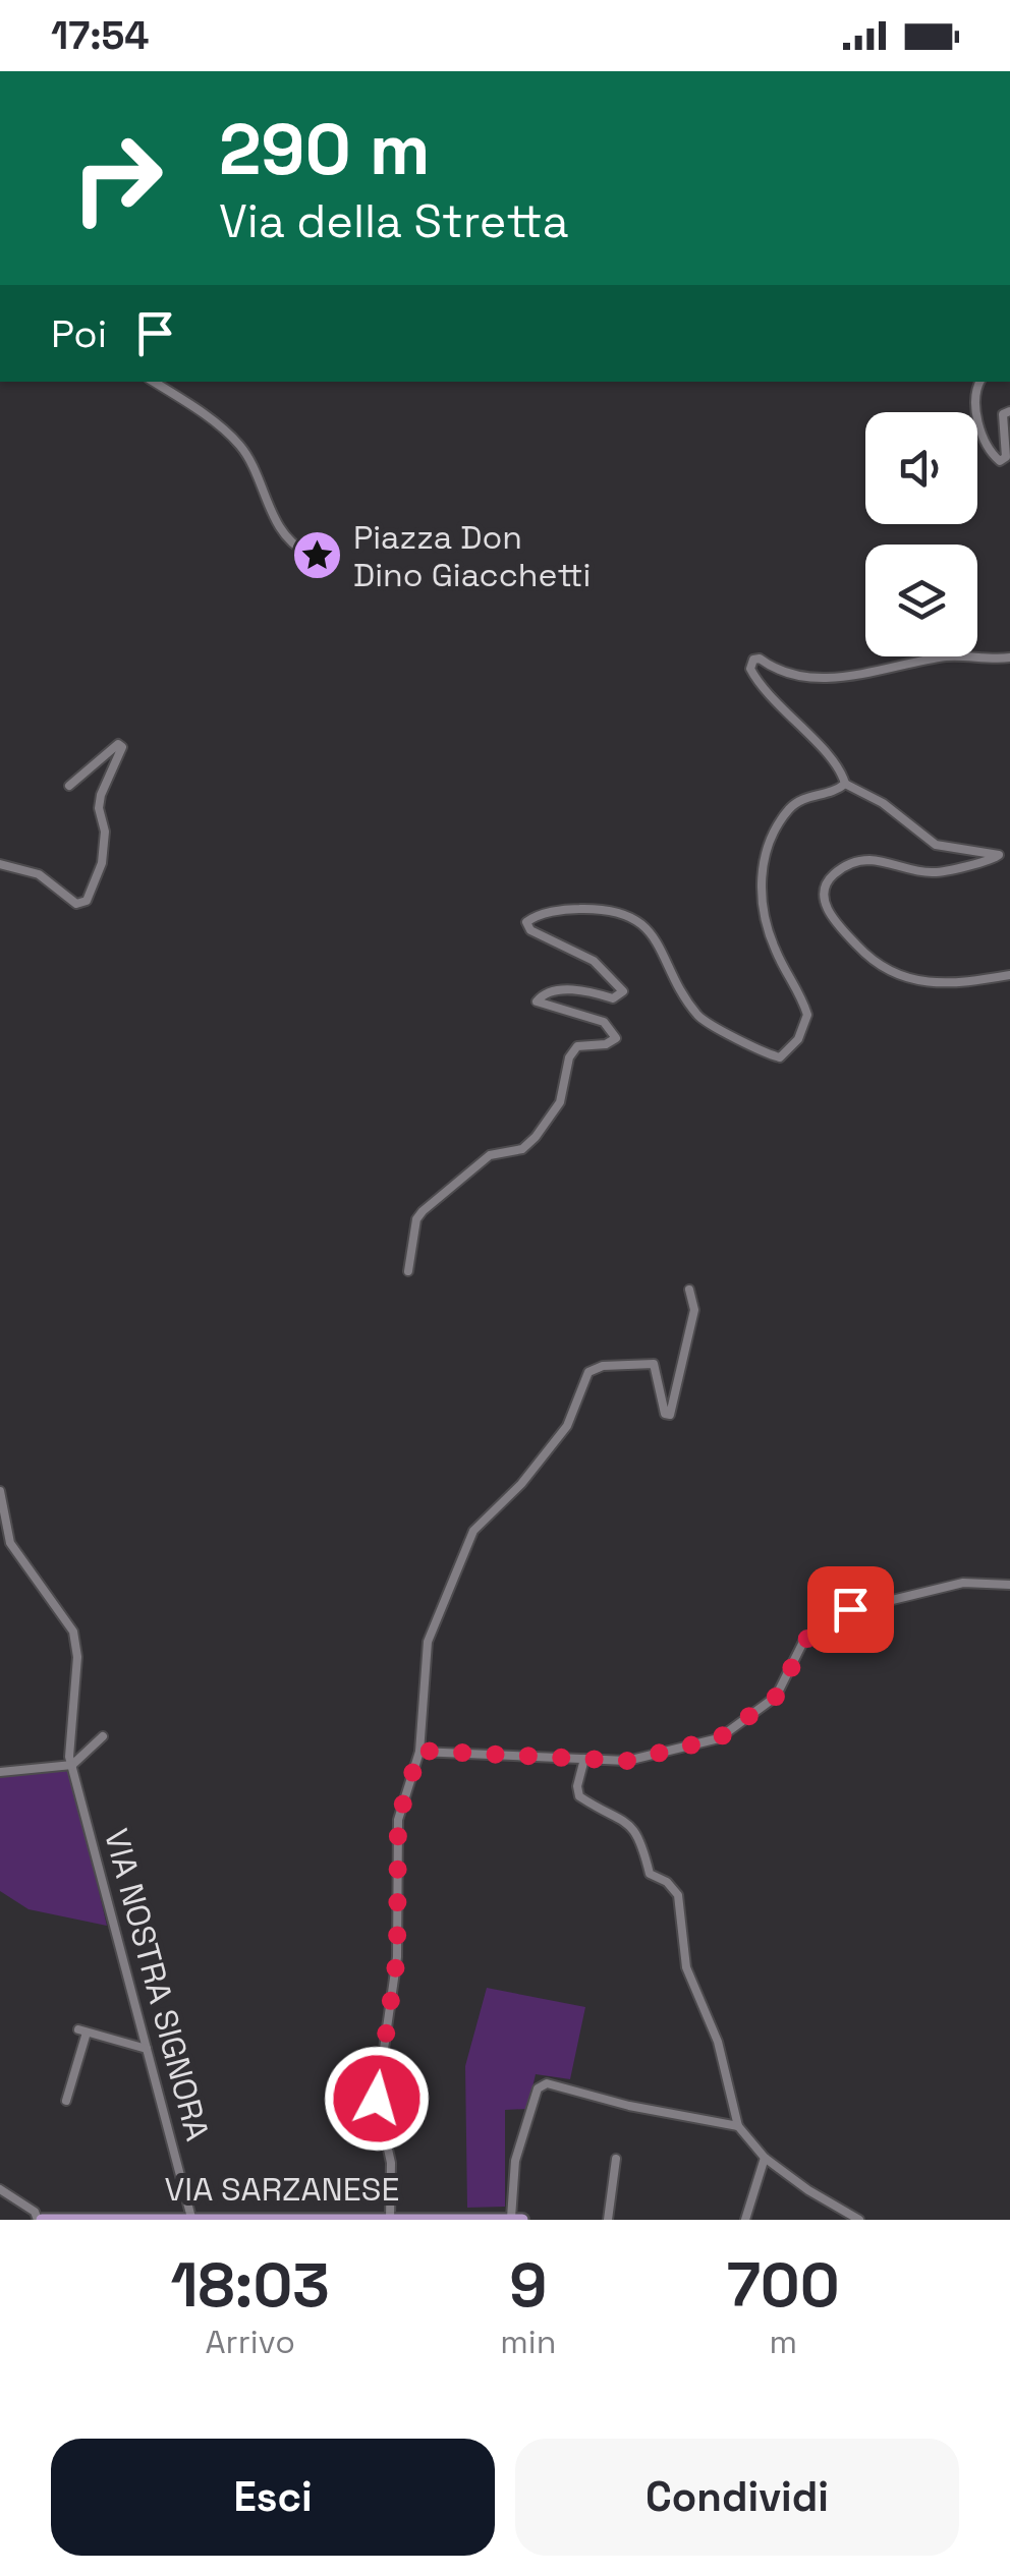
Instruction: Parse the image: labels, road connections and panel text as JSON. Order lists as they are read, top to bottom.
{
  "streets": {
    "main road": ["VIA SARZANESE"],
    "street": ["VIA NOSTRA SIGNORA"]
  },
  "crossings": [
    ["VIA NOSTRA SIGNORA", "VIA SARZANESE"]
  ],
  "places": {
    "place": ["Piazza Don Dino Giacchetti"]
  },
  "page": {
    "status": "17:54",
    "turn": ["290 m", "Via della Stretta"],
    "then": "Poi",
    "eta": [
      "18:03",
      "Arrivo",
      "9",
      "min",
      "700",
      "m"
    ],
    "buttons": ["Esci", "Condividi"]
  }
}
